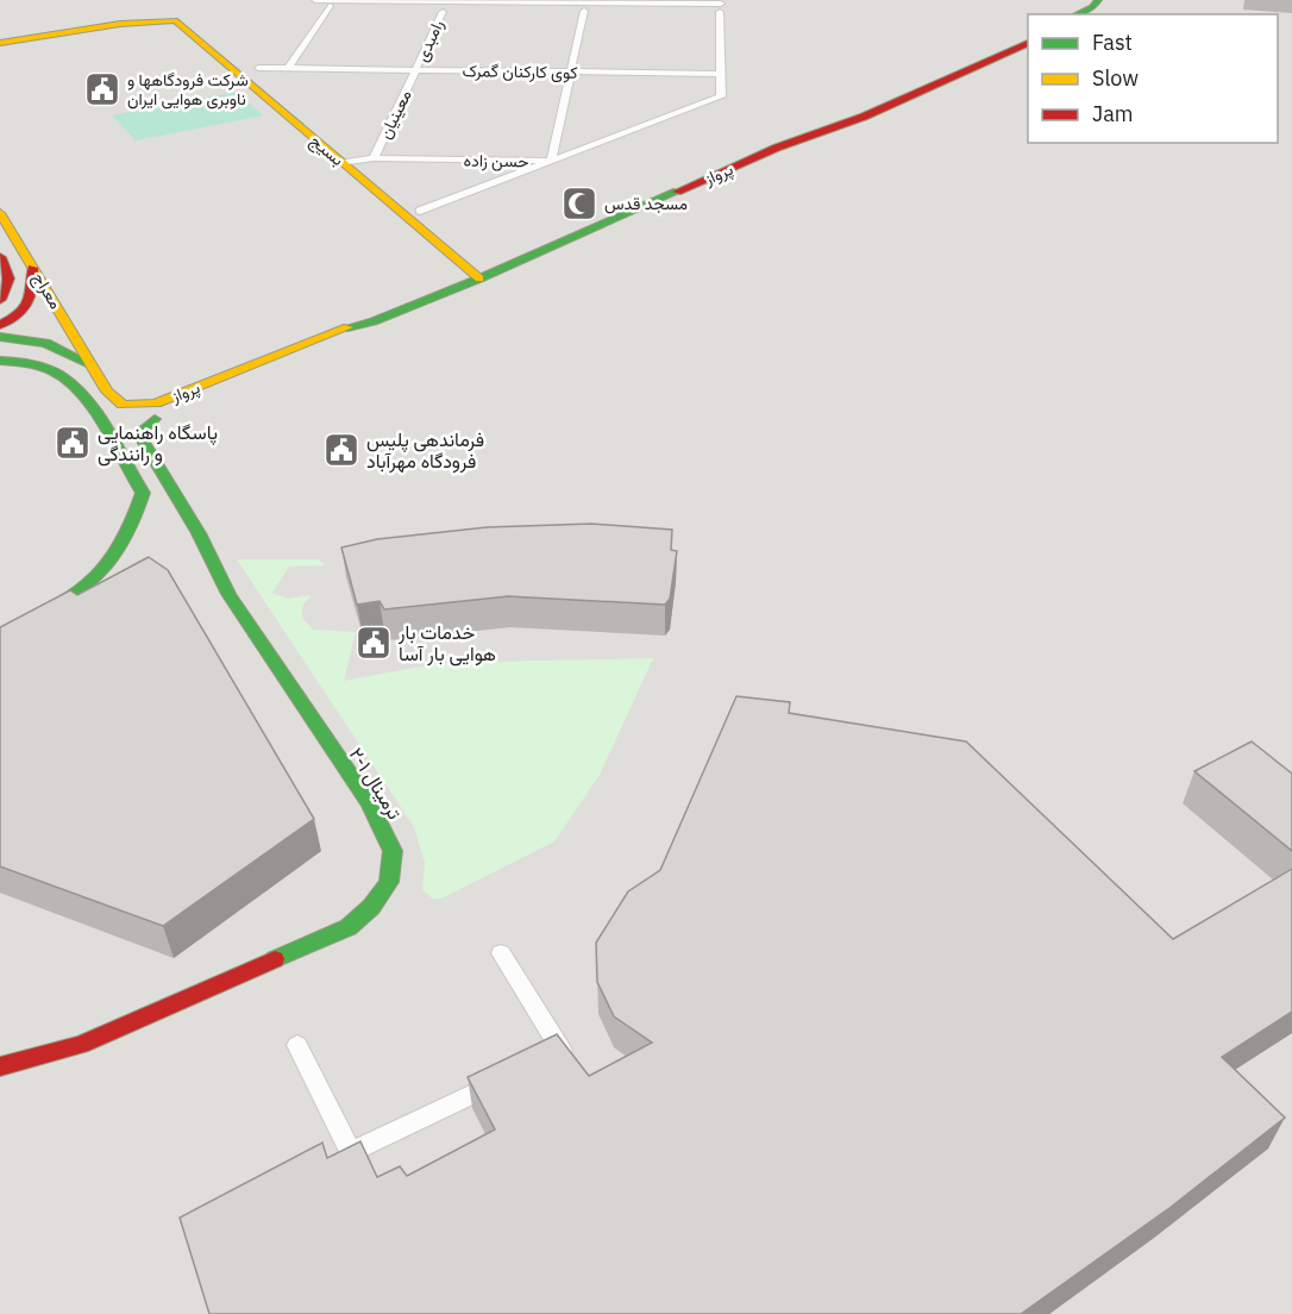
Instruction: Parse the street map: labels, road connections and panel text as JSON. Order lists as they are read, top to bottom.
{
  "streets": {
    "main road": [
      "بسیج",
      "پرواز",
      "معراج",
      "ترمینال ۱-۲"
    ],
    "street": [
      "رامبدی",
      "کوی کارکنان گمرک",
      "معینیان",
      "حسن زاده"
    ]
  },
  "crossings": [
    ["رامبدی", "کوی کارکنان گمرک"],
    ["رامبدی", "معینیان"],
    ["کوی کارکنان گمرک", "معینیان"],
    ["کوی کارکنان گمرک", "حسن زاده"],
    ["معینیان", "حسن زاده"],
    ["بسیج", "حسن زاده"],
    ["بسیج", "پرواز"],
    ["پرواز", "معراج"]
  ],
  "places": {
    "public building": [
      "شرکت فرودگاهها و ناوبری هوایی ایران",
      "پاسگاه راهنمایی و رانندگی",
      "فرماندهی پلیس فرودگاه مهرآباد",
      "خدمات بار هوایی بار آسا"
    ],
    "mosque": ["مسجد قدس"]
  },
  "legend": ["Fast", "Slow", "Jam"]
}
